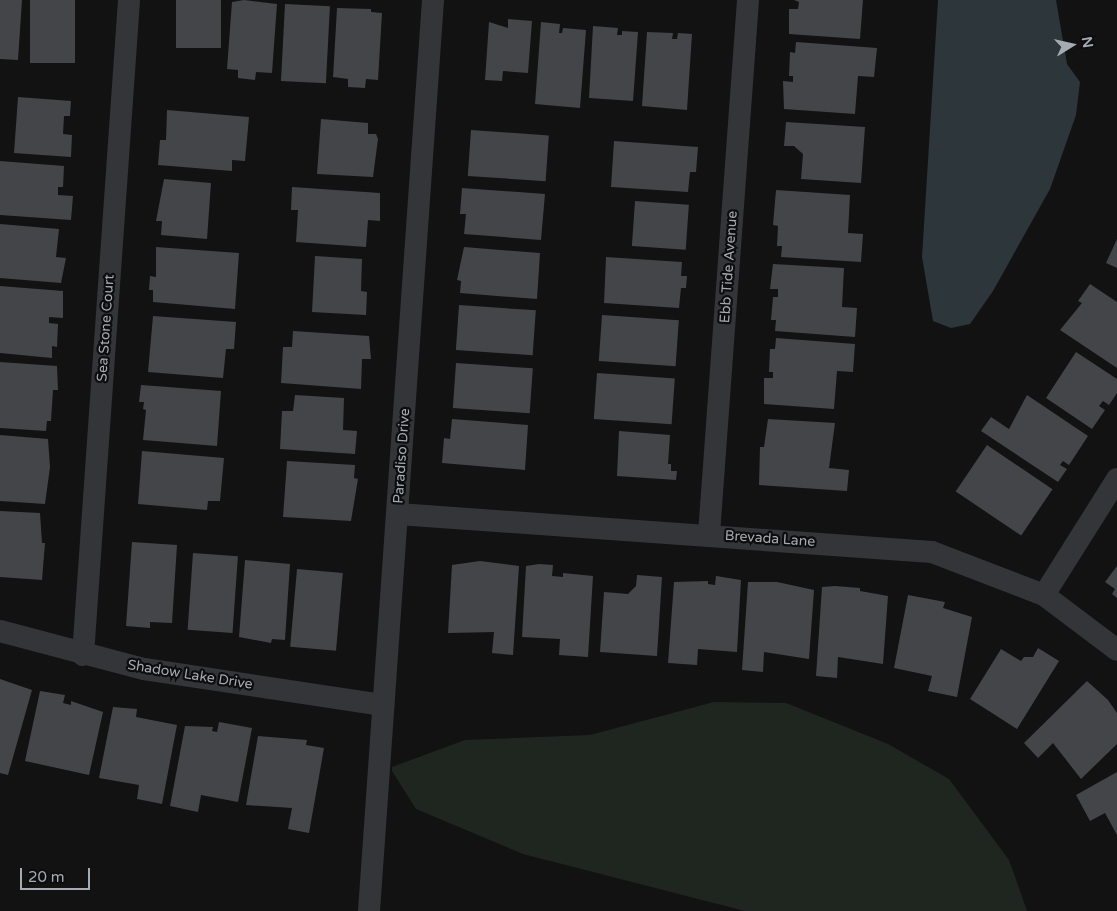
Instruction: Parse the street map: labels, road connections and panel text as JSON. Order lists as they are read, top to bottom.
{
  "streets": {
    "street": [
      "Ebb Tide Avenue",
      "Sea Stone Court",
      "Paradiso Drive",
      "Brevada Lane",
      "Shadow Lake Drive"
    ]
  },
  "crossings": [
    ["Ebb Tide Avenue", "Brevada Lane"],
    ["Sea Stone Court", "Shadow Lake Drive"],
    ["Paradiso Drive", "Brevada Lane"],
    ["Paradiso Drive", "Shadow Lake Drive"]
  ],
  "scale_bar": "20 m",
  "north": "right"
}
